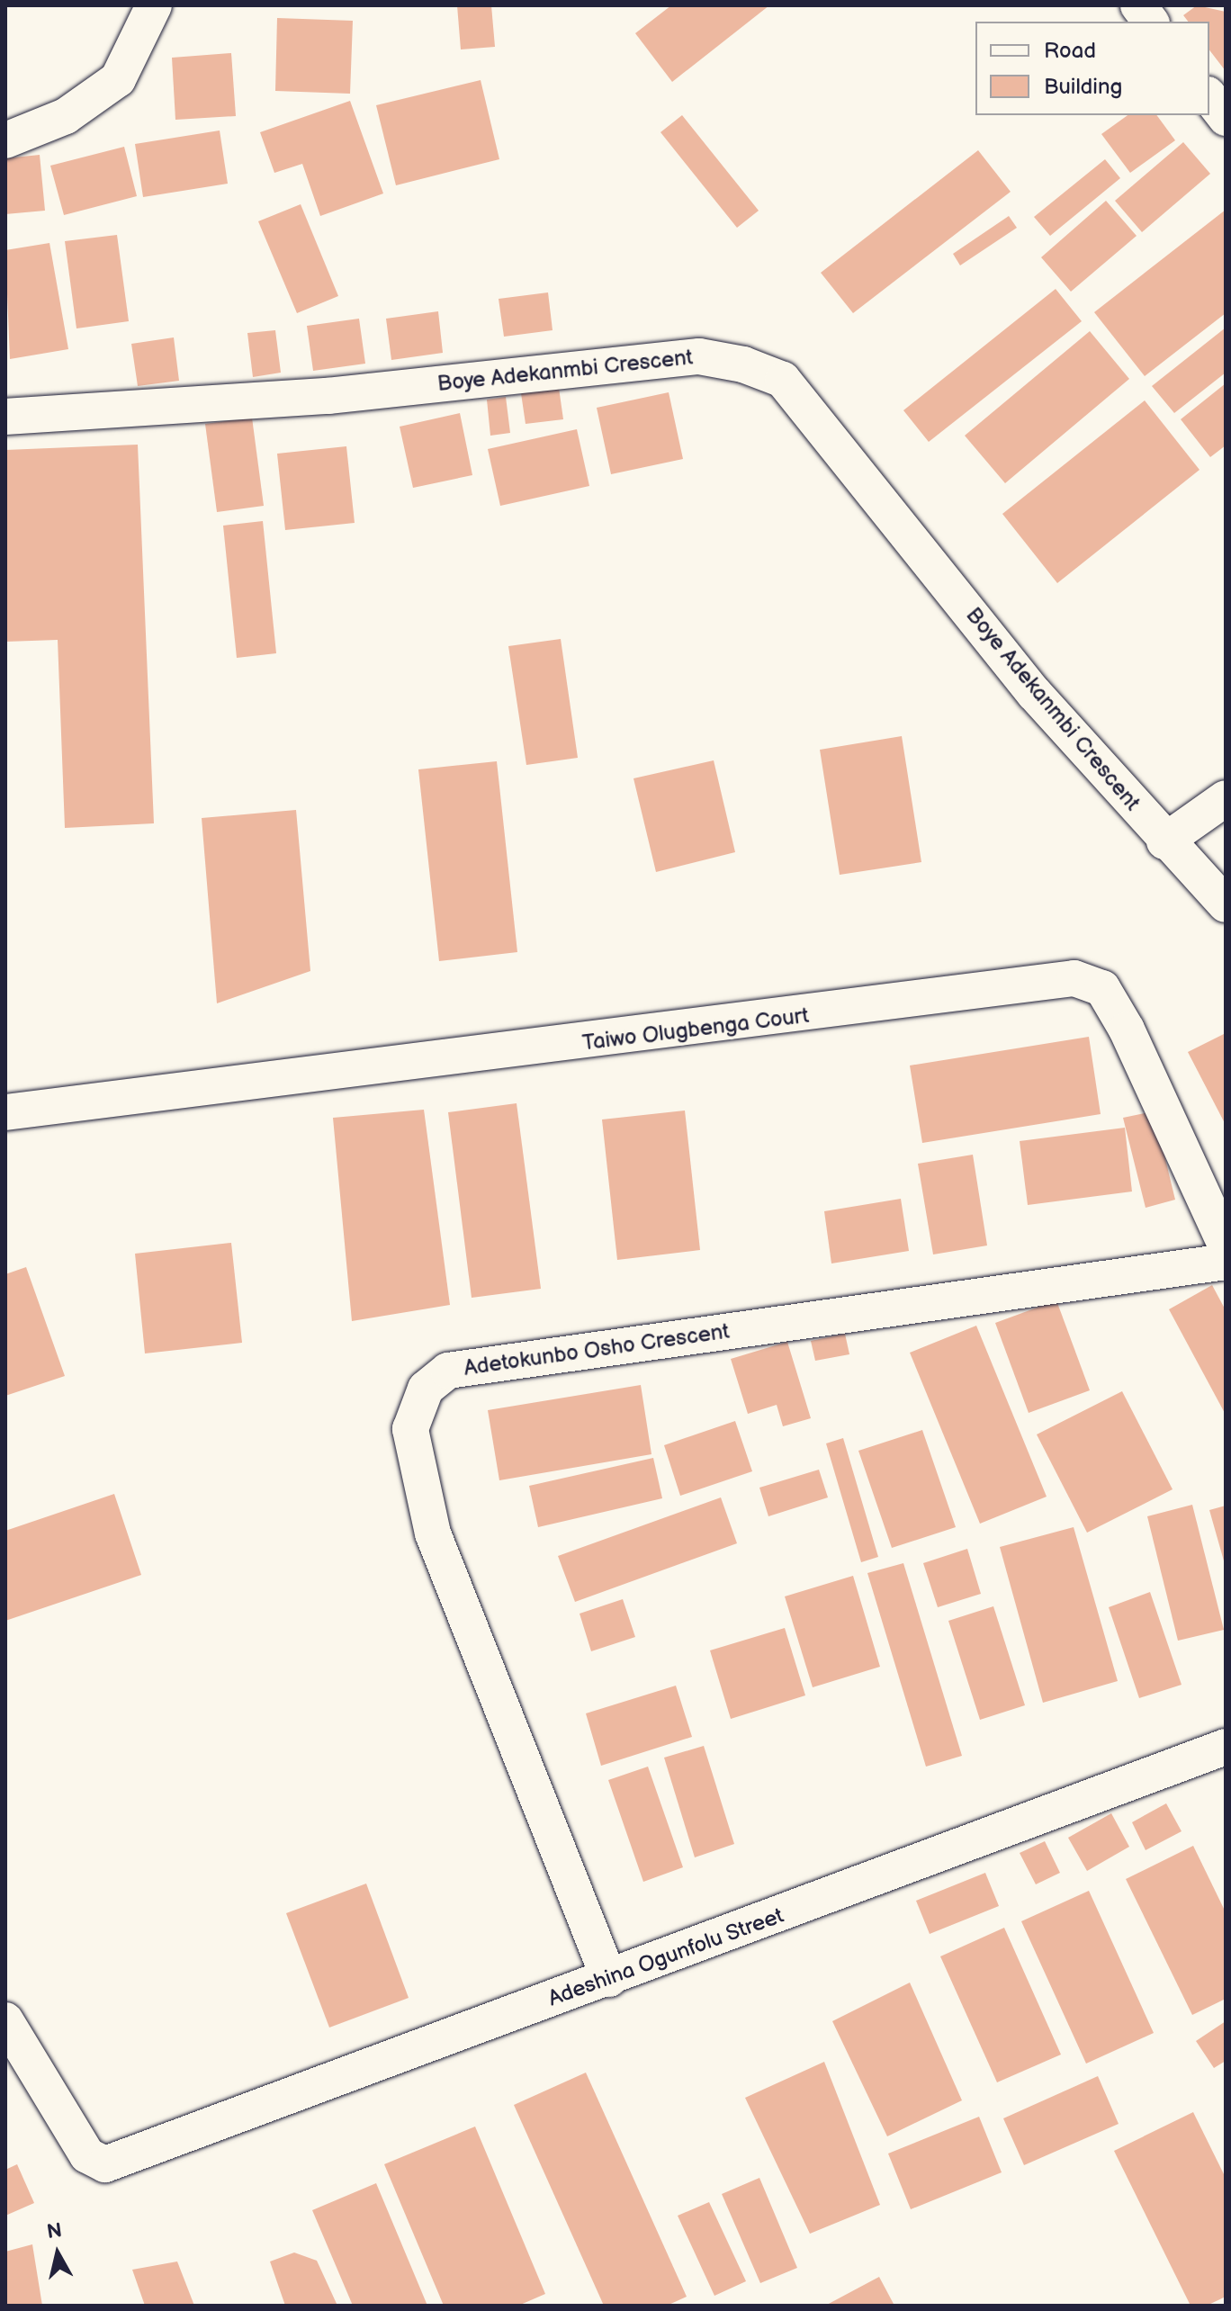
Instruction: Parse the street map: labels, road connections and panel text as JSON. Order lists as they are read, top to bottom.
{
  "streets": {
    "street": [
      "Boye Adekanmbi Crescent",
      "Taiwo Olugbenga Court",
      "Adetokunbo Osho Crescent",
      "Adeshina Ogunfolu Street"
    ]
  },
  "crossings": [
    ["Adetokunbo Osho Crescent", "Adeshina Ogunfolu Street"]
  ],
  "legend": ["Road", "Building"],
  "north": "top"
}
